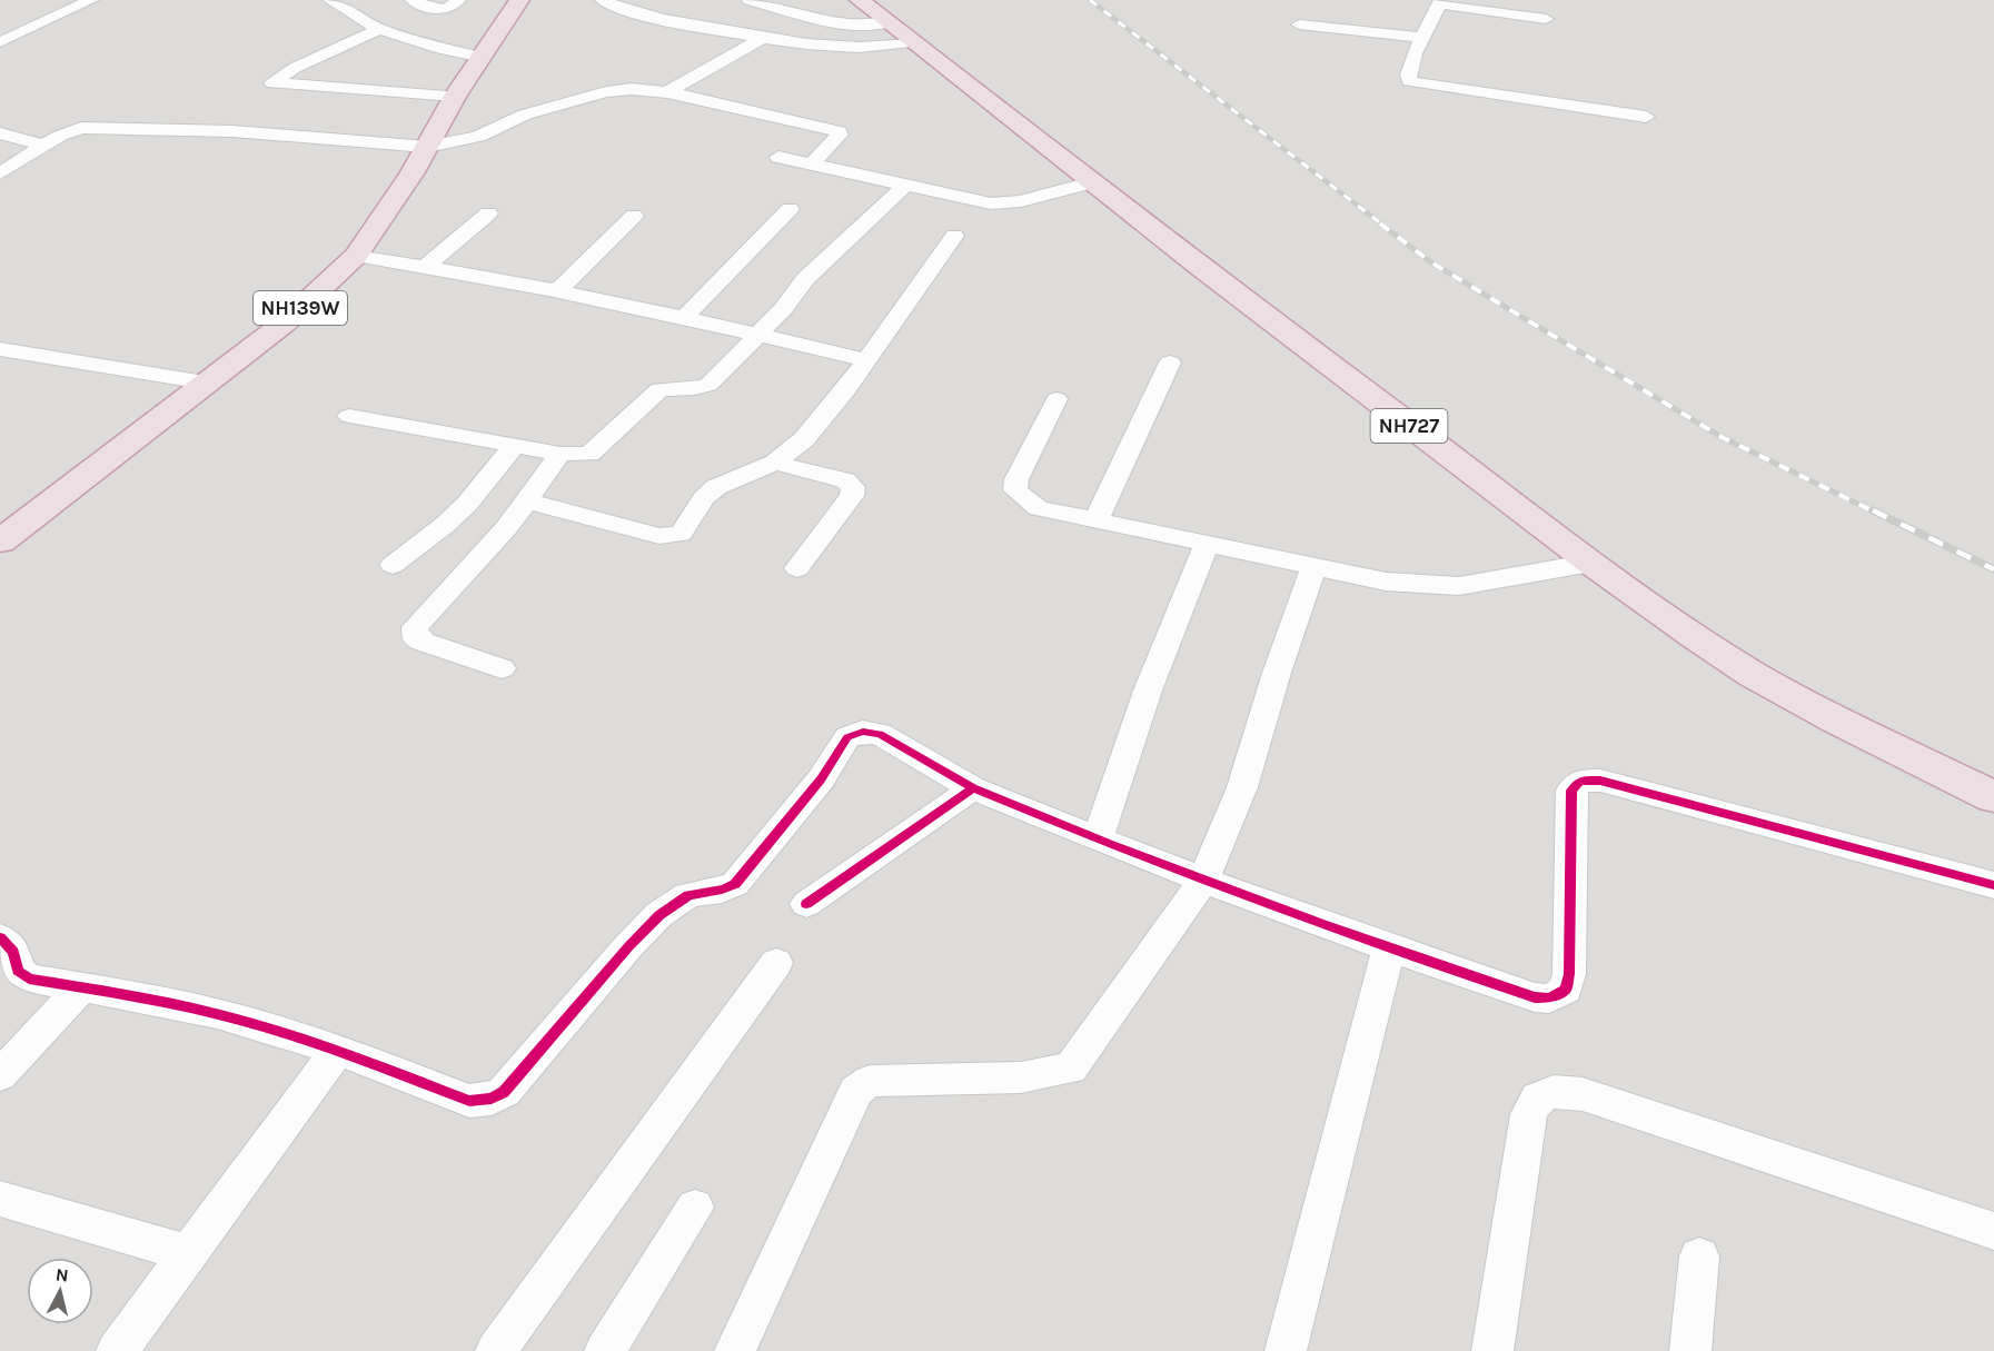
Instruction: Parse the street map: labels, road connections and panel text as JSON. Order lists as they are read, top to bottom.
{
  "streets": {
    "highway": ["NH139W", "NH727"]
  },
  "north": "top"
}
